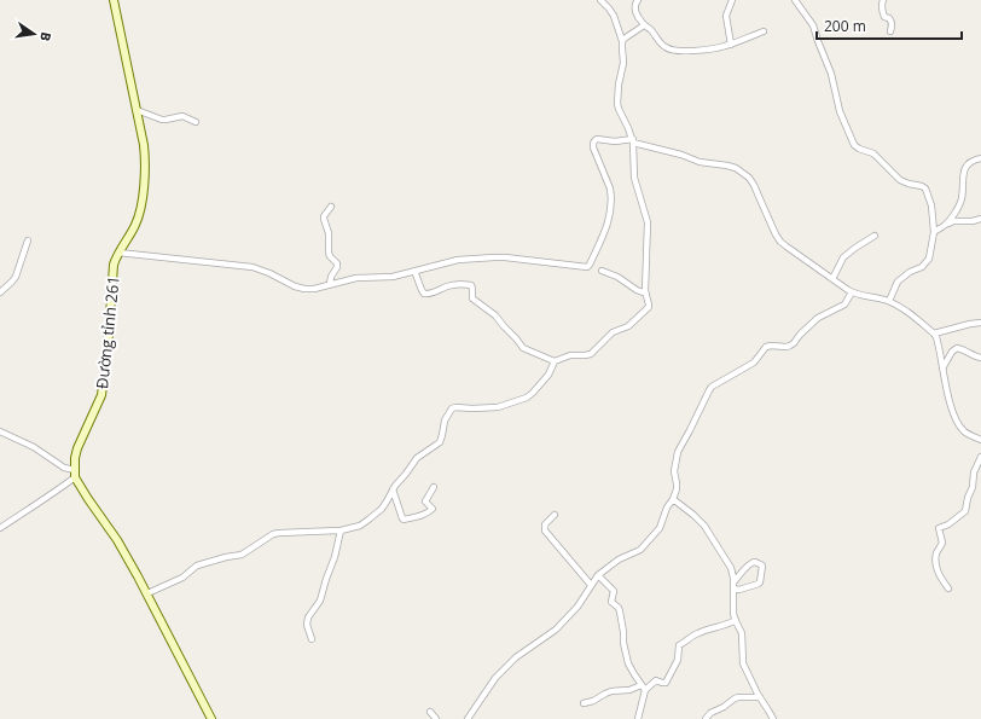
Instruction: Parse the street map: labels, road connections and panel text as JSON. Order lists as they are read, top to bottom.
{
  "streets": {
    "main road": ["Đường tỉnh 261"]
  },
  "scale_bar": "200 m",
  "north": "right"
}
